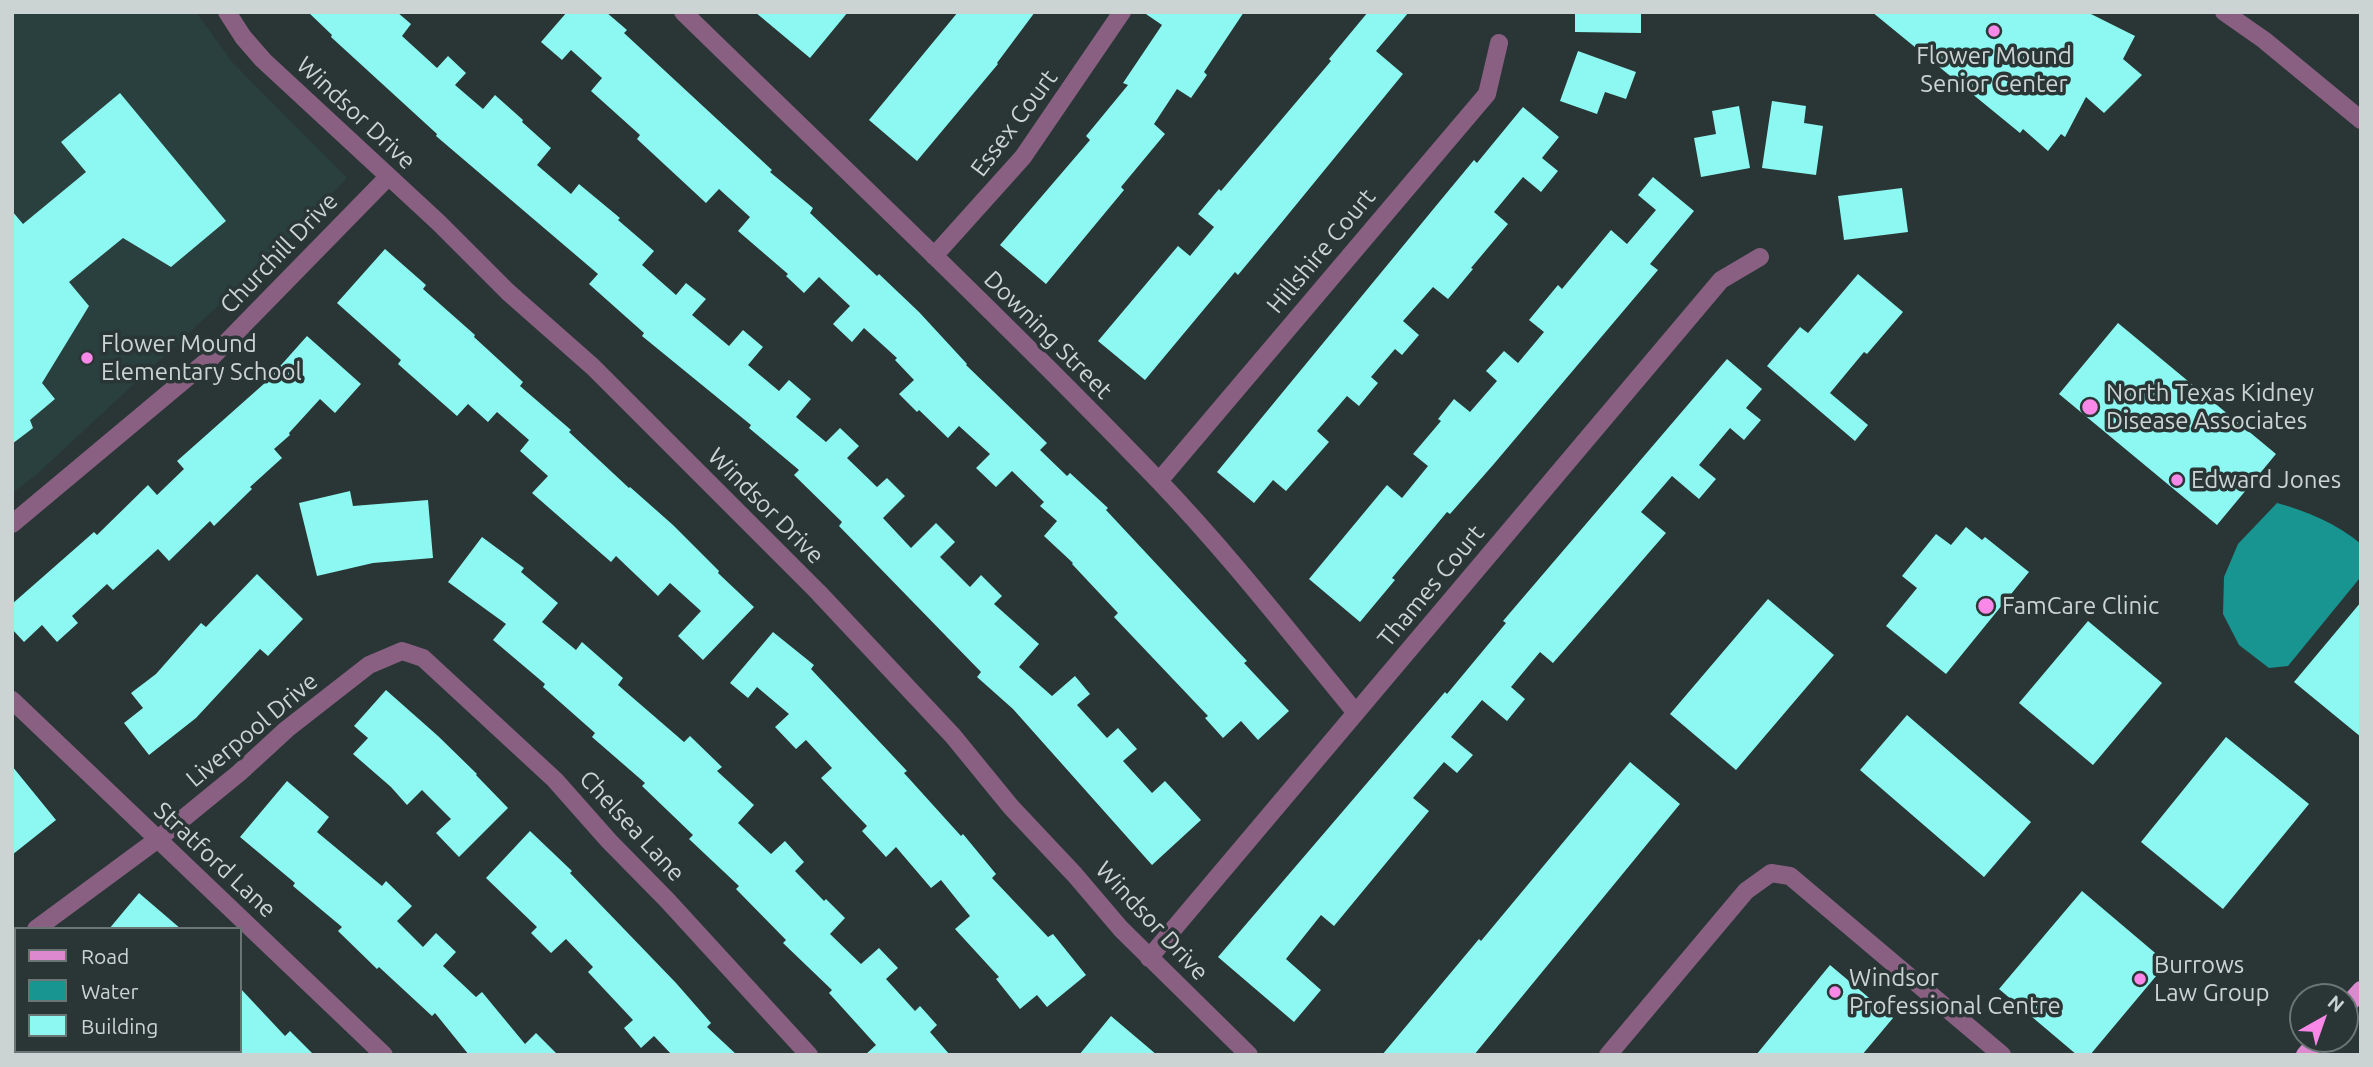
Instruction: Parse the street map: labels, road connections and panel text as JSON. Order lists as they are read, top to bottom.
{
  "streets": {
    "street": [
      "Windsor Drive",
      "Essex Court",
      "Hillshire Court",
      "Churchill Drive",
      "Downing Street",
      "Thames Court",
      "Liverpool Drive",
      "Chelsea Lane",
      "Stratford Lane"
    ]
  },
  "crossings": [
    ["Windsor Drive", "Churchill Drive"],
    ["Windsor Drive", "Thames Court"],
    ["Essex Court", "Downing Street"],
    ["Hillshire Court", "Downing Street"],
    ["Downing Street", "Thames Court"],
    ["Liverpool Drive", "Chelsea Lane"],
    ["Liverpool Drive", "Stratford Lane"]
  ],
  "places": [
    "Flower Mound Senior Center",
    "Flower Mound Elementary School",
    "North Texas Kidney Disease Associates",
    "Edward Jones",
    "FamCare Clinic",
    "Burrows Law Group",
    "Windsor Professional Centre"
  ],
  "legend": ["Road", "Water", "Building"],
  "north": "top right"
}
